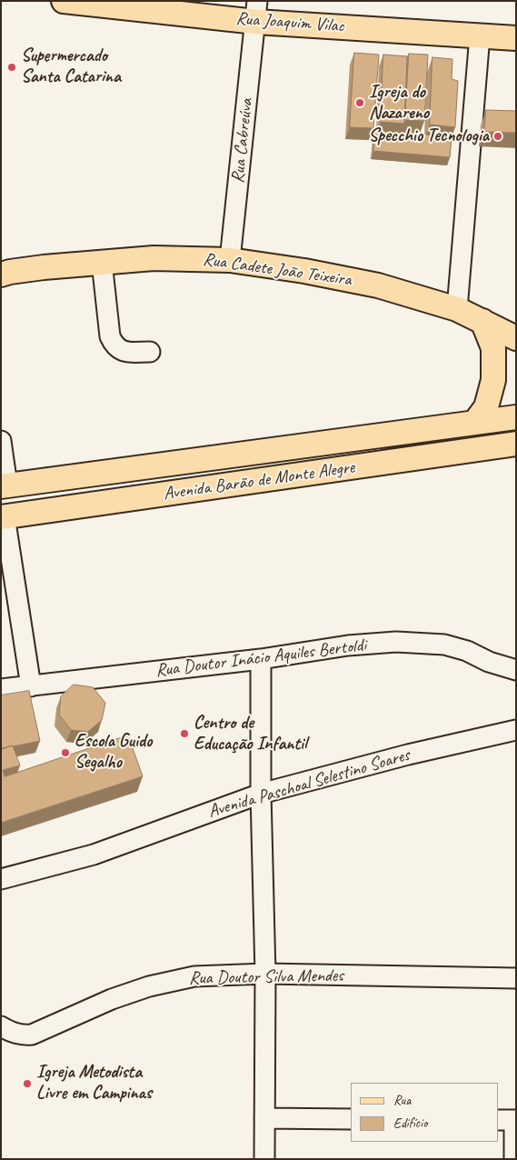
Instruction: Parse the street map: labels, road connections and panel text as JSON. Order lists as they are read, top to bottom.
{
  "streets": {
    "main road": ["Rua Joaquim Vilac", "Rua Cadete João Teixeira", "Avenida Barão de Monte Alegre"],
    "street": [
      "Rua Cabreúva",
      "Rua Doutor Inácio Aquiles Bertoldi",
      "Avenida Paschoal Selestino Soares",
      "Rua Doutor Silva Mendes"
    ]
  },
  "crossings": [
    ["Rua Joaquim Vilac", "Rua Cabreúva"],
    ["Rua Cabreúva", "Rua Cadete João Teixeira"]
  ],
  "places": [
    "Supermercado Santa Catarina",
    "Igreja do Nazareno",
    "Specchio Tecnologia",
    "Centro de Educação Infantil",
    "Escola Guido Segalho",
    "Igreja Metodista Livre em Campinas"
  ],
  "legend": ["Rua", "Edifício"]
}
